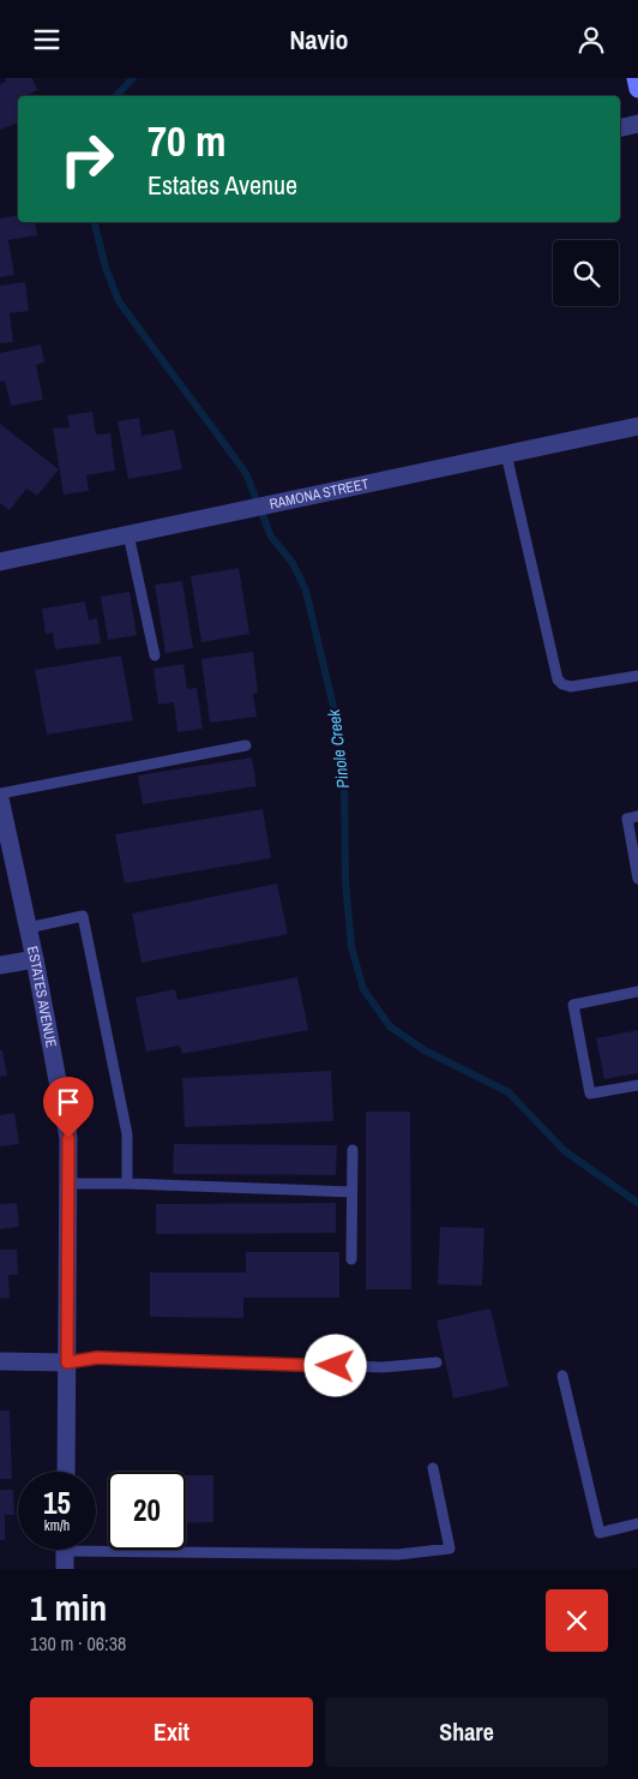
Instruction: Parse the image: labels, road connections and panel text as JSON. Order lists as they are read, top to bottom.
{
  "streets": {
    "street": ["RAMONA STREET", "ESTATES AVENUE"]
  },
  "water": ["Pinole Creek"],
  "page": {
    "header": "Navio",
    "turn": ["70 m", "Estates Avenue"],
    "speed": "15 km/h",
    "limit": "20",
    "heading": ["1 min", "130 m · 06:38"],
    "buttons": ["Exit", "Share"]
  }
}
